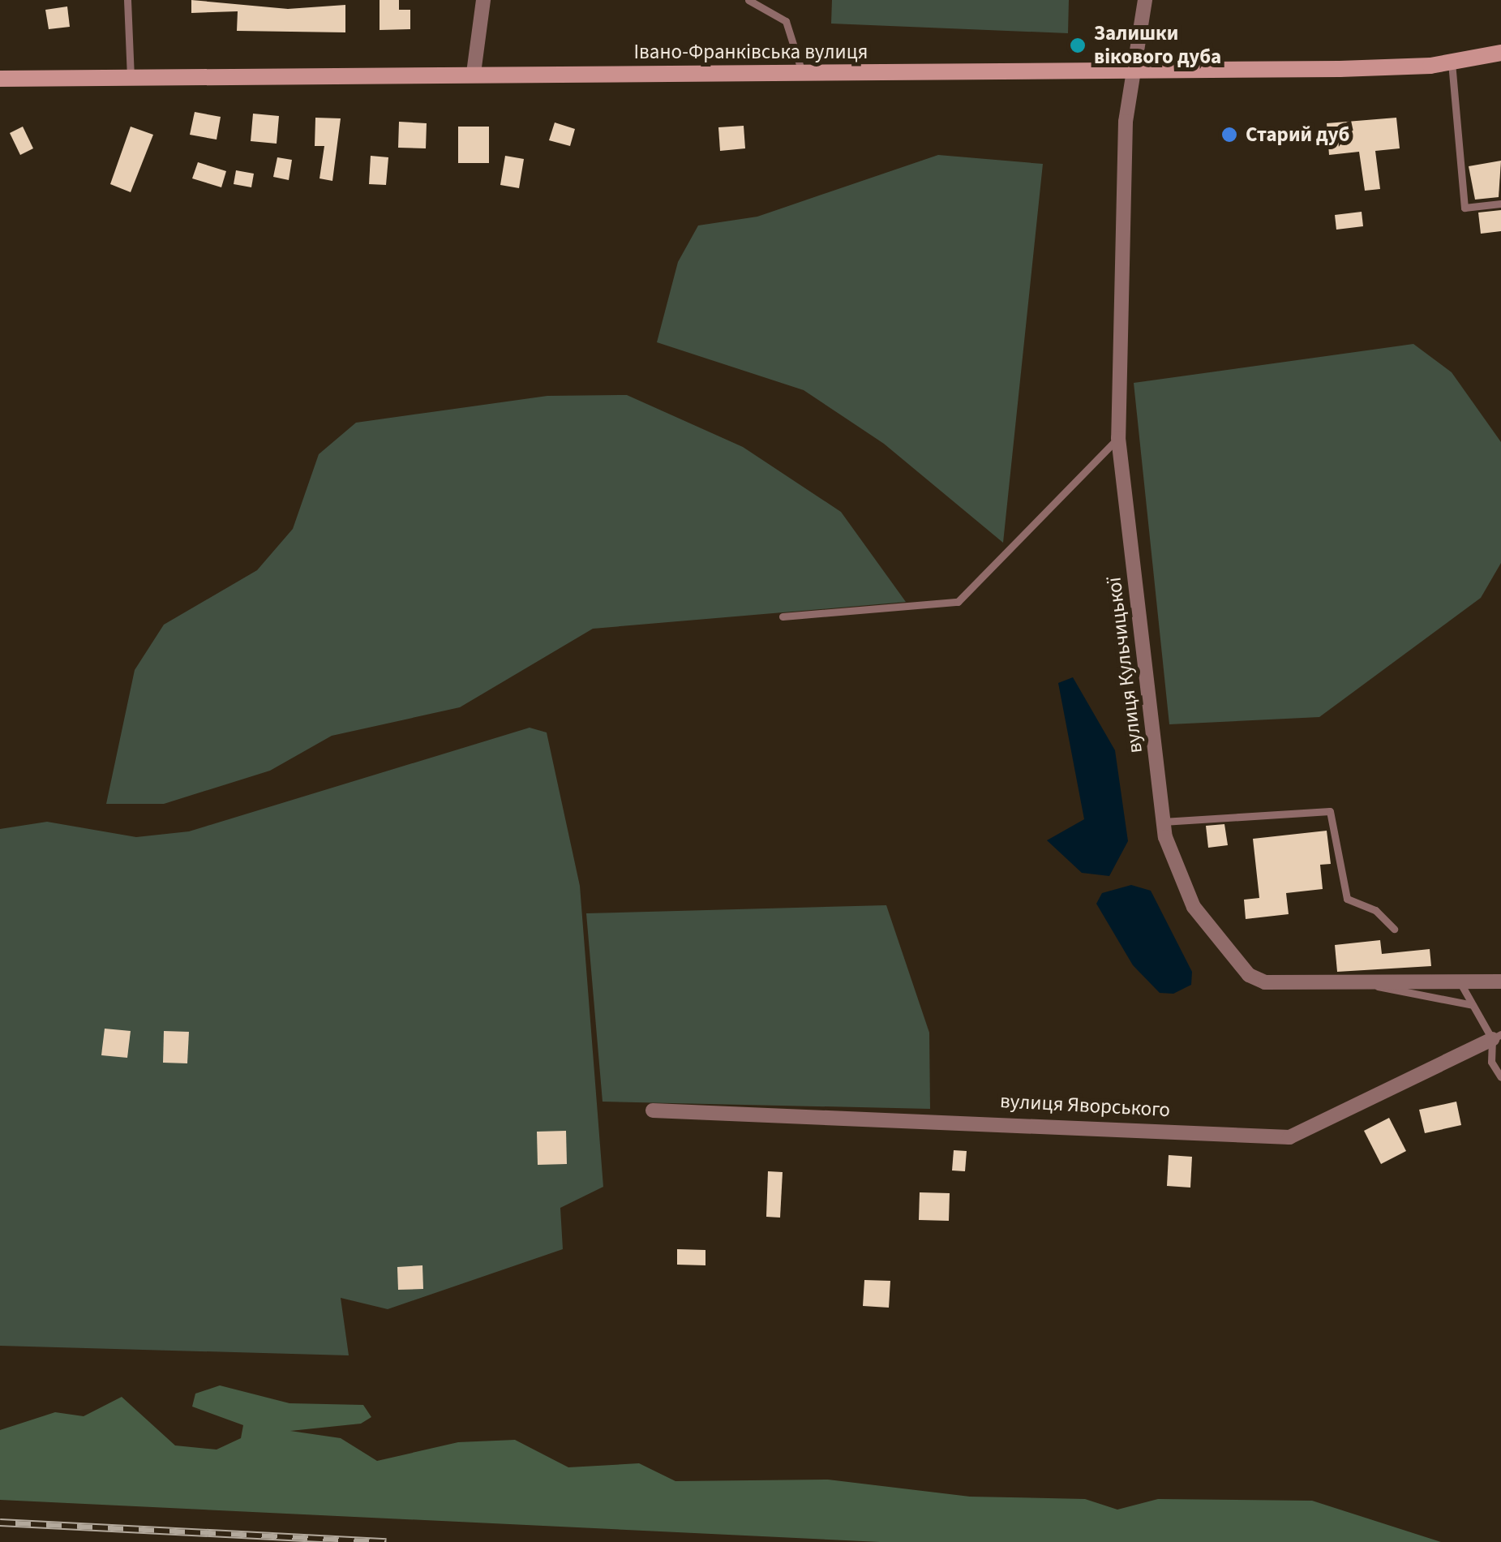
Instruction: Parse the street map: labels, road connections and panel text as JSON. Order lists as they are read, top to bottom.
{
  "streets": {
    "main road": ["Івано-Франківська вулиця"],
    "street": ["вулиця Кульчицької", "вулиця Яворського"]
  },
  "crossings": [
    ["Івано-Франківська вулиця", "вулиця Кульчицької"]
  ],
  "places": ["Залишки вікового дуба", "Старий дуб"]
}
